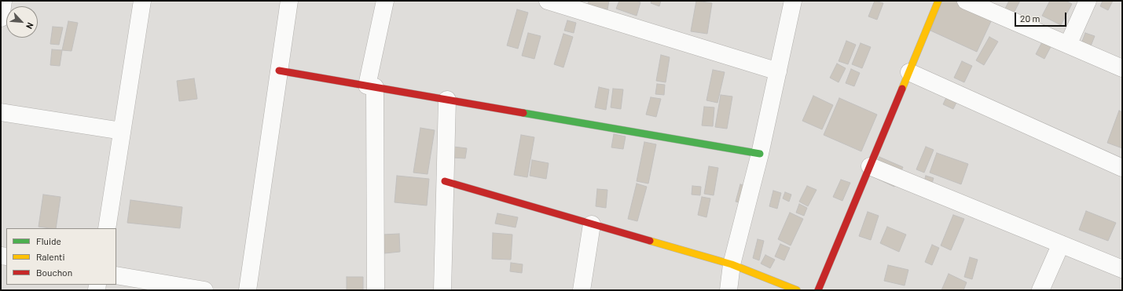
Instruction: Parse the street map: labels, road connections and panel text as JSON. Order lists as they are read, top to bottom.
{
  "legend": ["Fluide", "Ralenti", "Bouchon"],
  "scale_bar": "20 m",
  "north": "bottom right"
}
